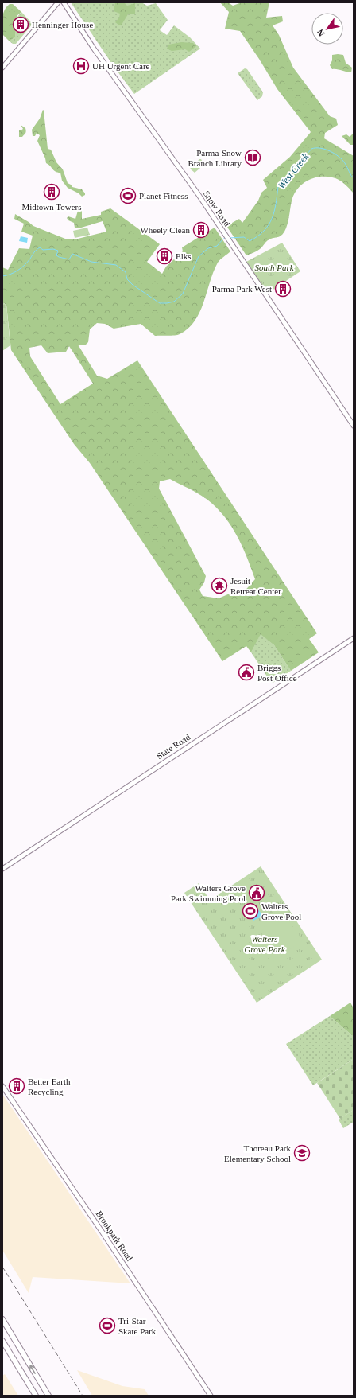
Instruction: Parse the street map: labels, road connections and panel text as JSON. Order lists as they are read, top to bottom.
{
  "streets": {
    "main road": ["Snow Road", "State Road", "Brookpark Road"]
  },
  "water": ["West Creek"],
  "parks": ["South Park", "Walters Grove Park"],
  "places": {
    "building": [
      "Henninger House",
      "Midtown Towers",
      "Wheely Clean",
      "Elks",
      "Parma Park West",
      "Better Earth Recycling"
    ],
    "hospital": ["UH Urgent Care"],
    "library": ["Parma-Snow Branch Library"],
    "sports": ["Planet Fitness", "Walters Grove Pool", "Tri-Star Skate Park"],
    "temple": ["Jesuit Retreat Center"],
    "public building": ["Briggs Post Office", "Walters Grove Park Swimming Pool"],
    "school or university": ["Thoreau Park Elementary School"]
  },
  "north": "bottom left"
}
